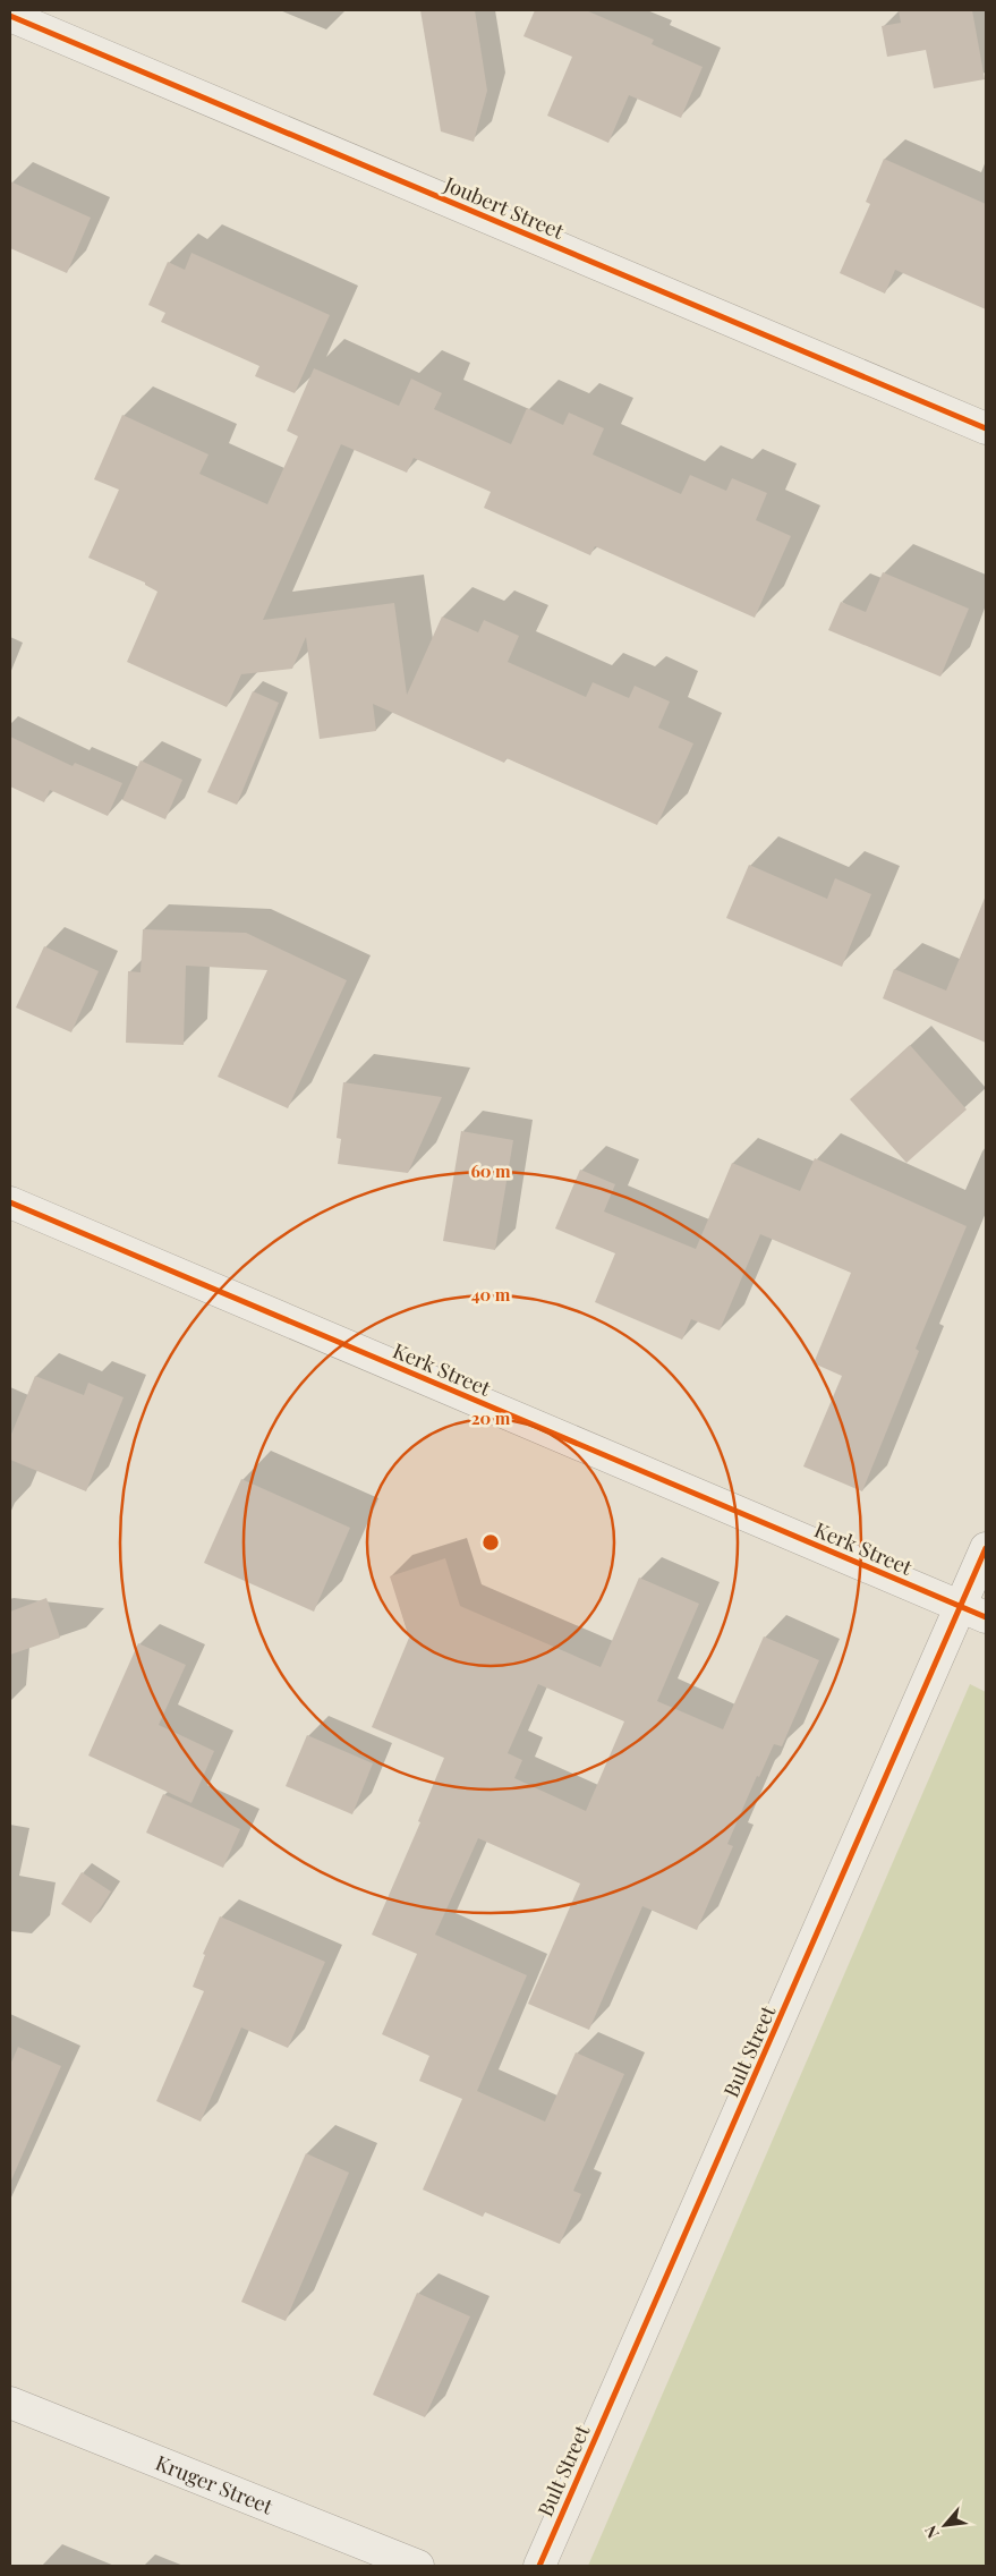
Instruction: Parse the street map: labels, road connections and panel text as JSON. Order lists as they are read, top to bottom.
{
  "streets": {
    "street": [
      "Joubert Street",
      "Kerk Street",
      "Bult Street",
      "Kruger Street"
    ]
  },
  "crossings": [
    ["Kerk Street", "Bult Street"]
  ],
  "north": "bottom left",
  "rings": ["60 m", "40 m", "20 m"]
}
